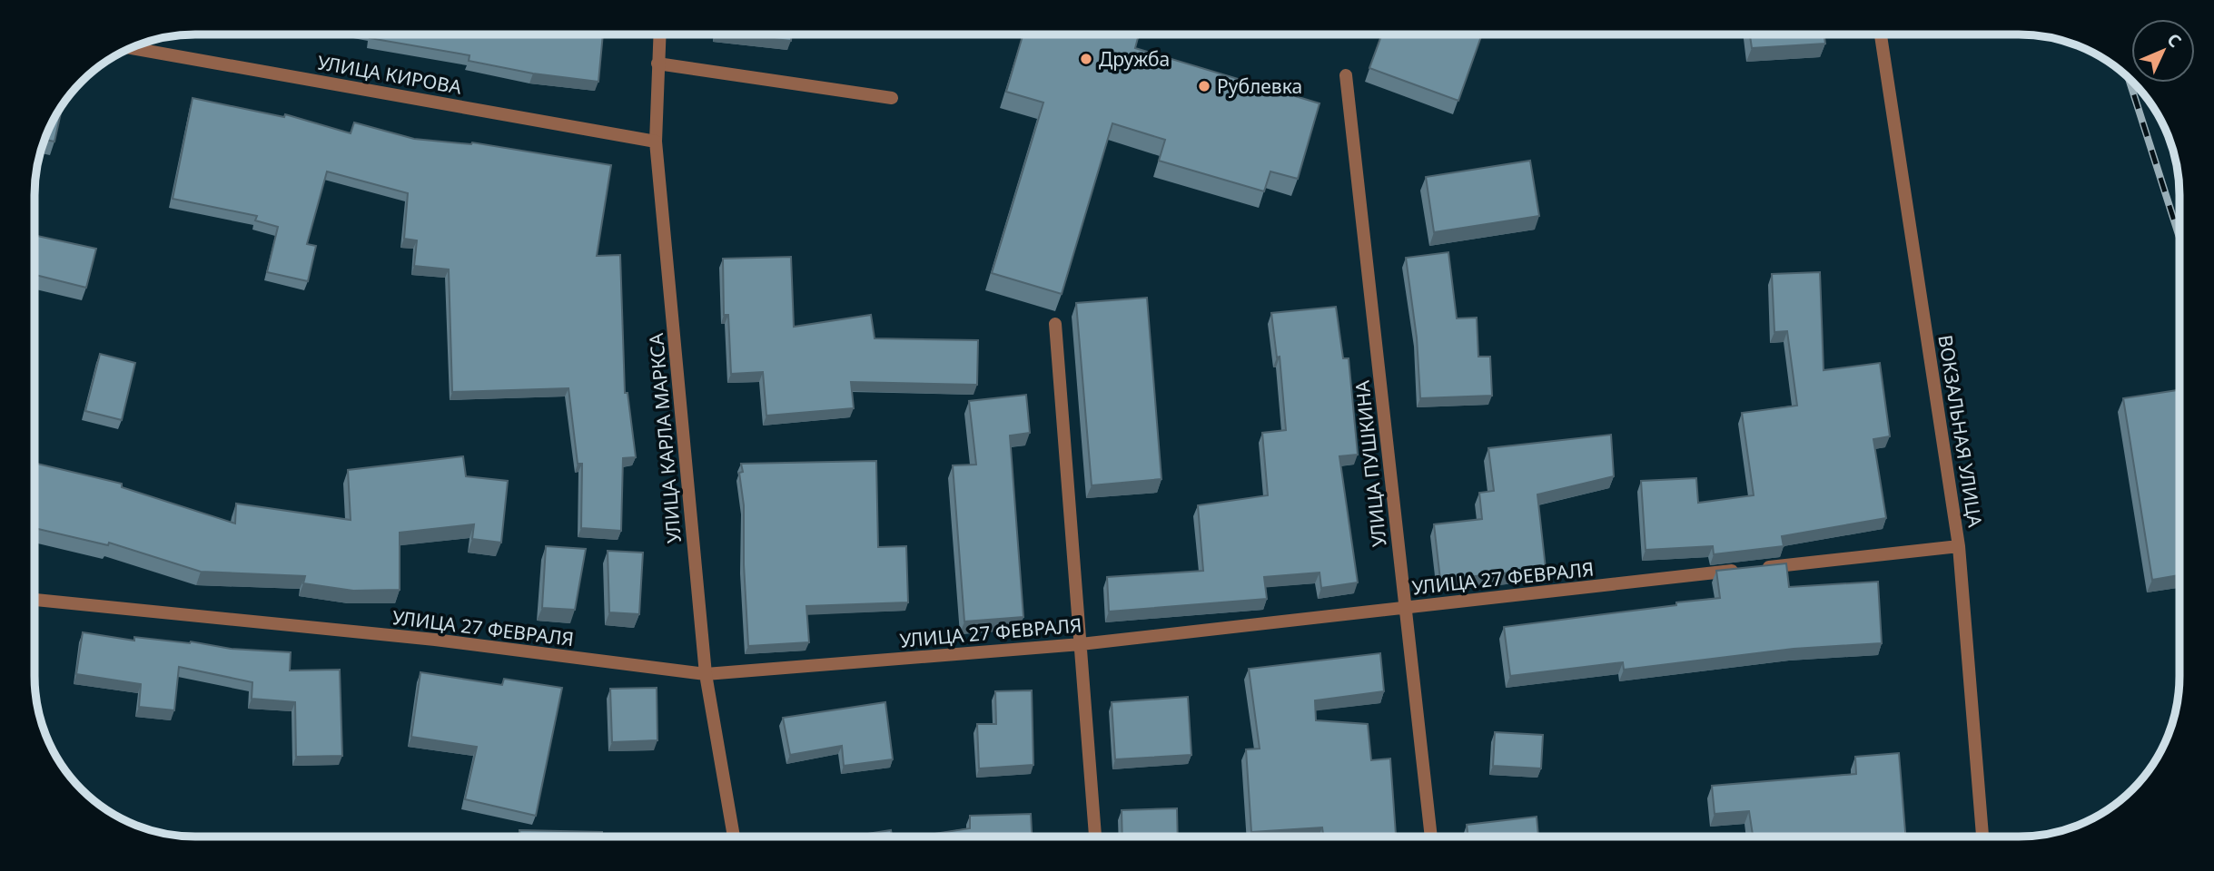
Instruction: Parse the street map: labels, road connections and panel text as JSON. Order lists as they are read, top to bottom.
{
  "streets": {
    "street": [
      "УЛИЦА КИРОВА",
      "ВОКЗАЛЬНАЯ УЛИЦА",
      "УЛИЦА КАРЛА МАРКСА",
      "УЛИЦА ПУШКИНА",
      "УЛИЦА 27 ФЕВРАЛЯ"
    ]
  },
  "crossings": [
    ["УЛИЦА КИРОВА", "УЛИЦА КАРЛА МАРКСА"],
    ["ВОКЗАЛЬНАЯ УЛИЦА", "УЛИЦА 27 ФЕВРАЛЯ"],
    ["УЛИЦА КАРЛА МАРКСА", "УЛИЦА 27 ФЕВРАЛЯ"],
    ["УЛИЦА ПУШКИНА", "УЛИЦА 27 ФЕВРАЛЯ"]
  ],
  "places": ["Дружба", "Рублевка"],
  "north": "top right"
}
